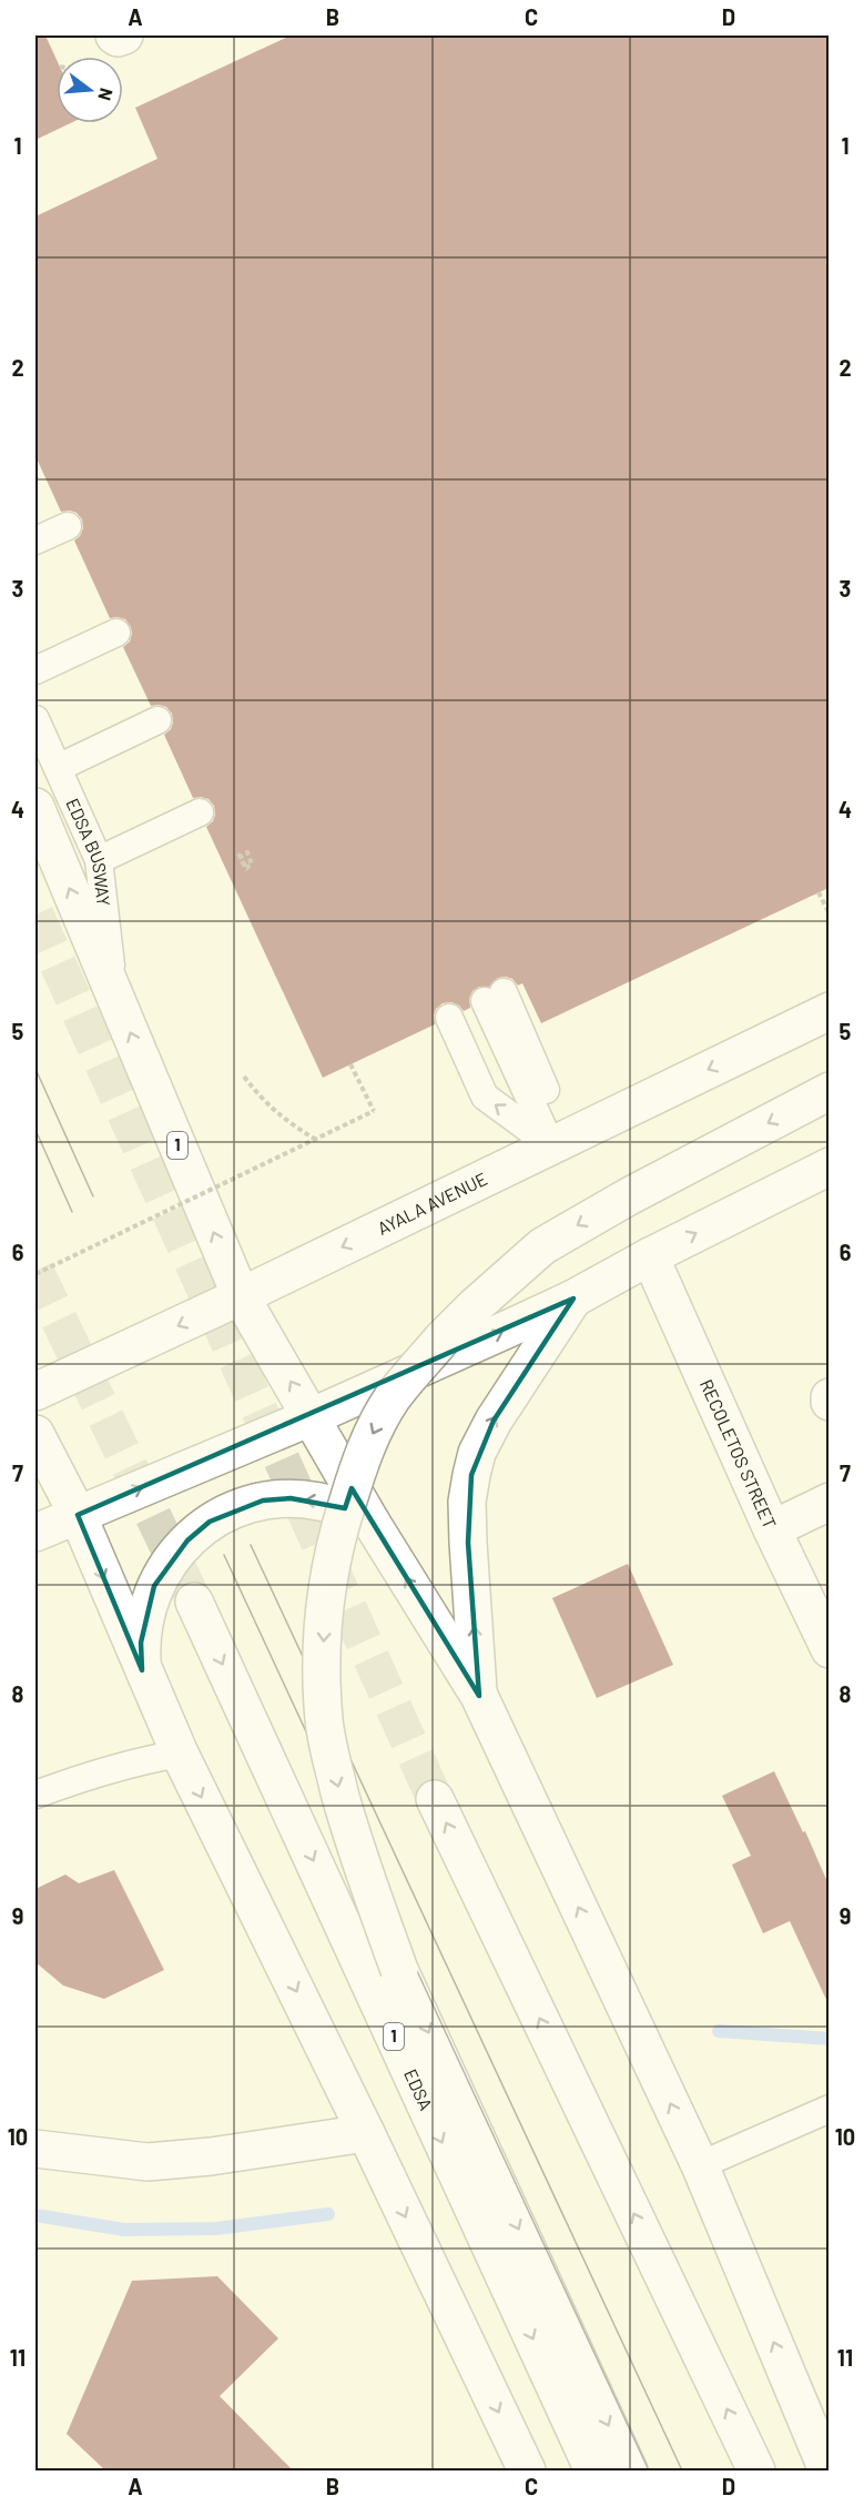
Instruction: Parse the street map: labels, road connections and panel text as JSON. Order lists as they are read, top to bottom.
{
  "streets": {
    "main road": [
      "1",
      "AYALA AVENUE",
      "RECOLETOS STREET",
      "EDSA"
    ],
    "lane": ["EDSA BUSWAY"]
  },
  "crossings": [
    ["EDSA BUSWAY", "1"],
    ["1", "AYALA AVENUE"]
  ],
  "north": "right",
  "grid": {
    "columns": [
      "A",
      "B",
      "C",
      "D"
    ],
    "rows": [
      "1",
      "2",
      "3",
      "4",
      "5",
      "6",
      "7",
      "8",
      "9",
      "10",
      "11"
    ]
  }
}
